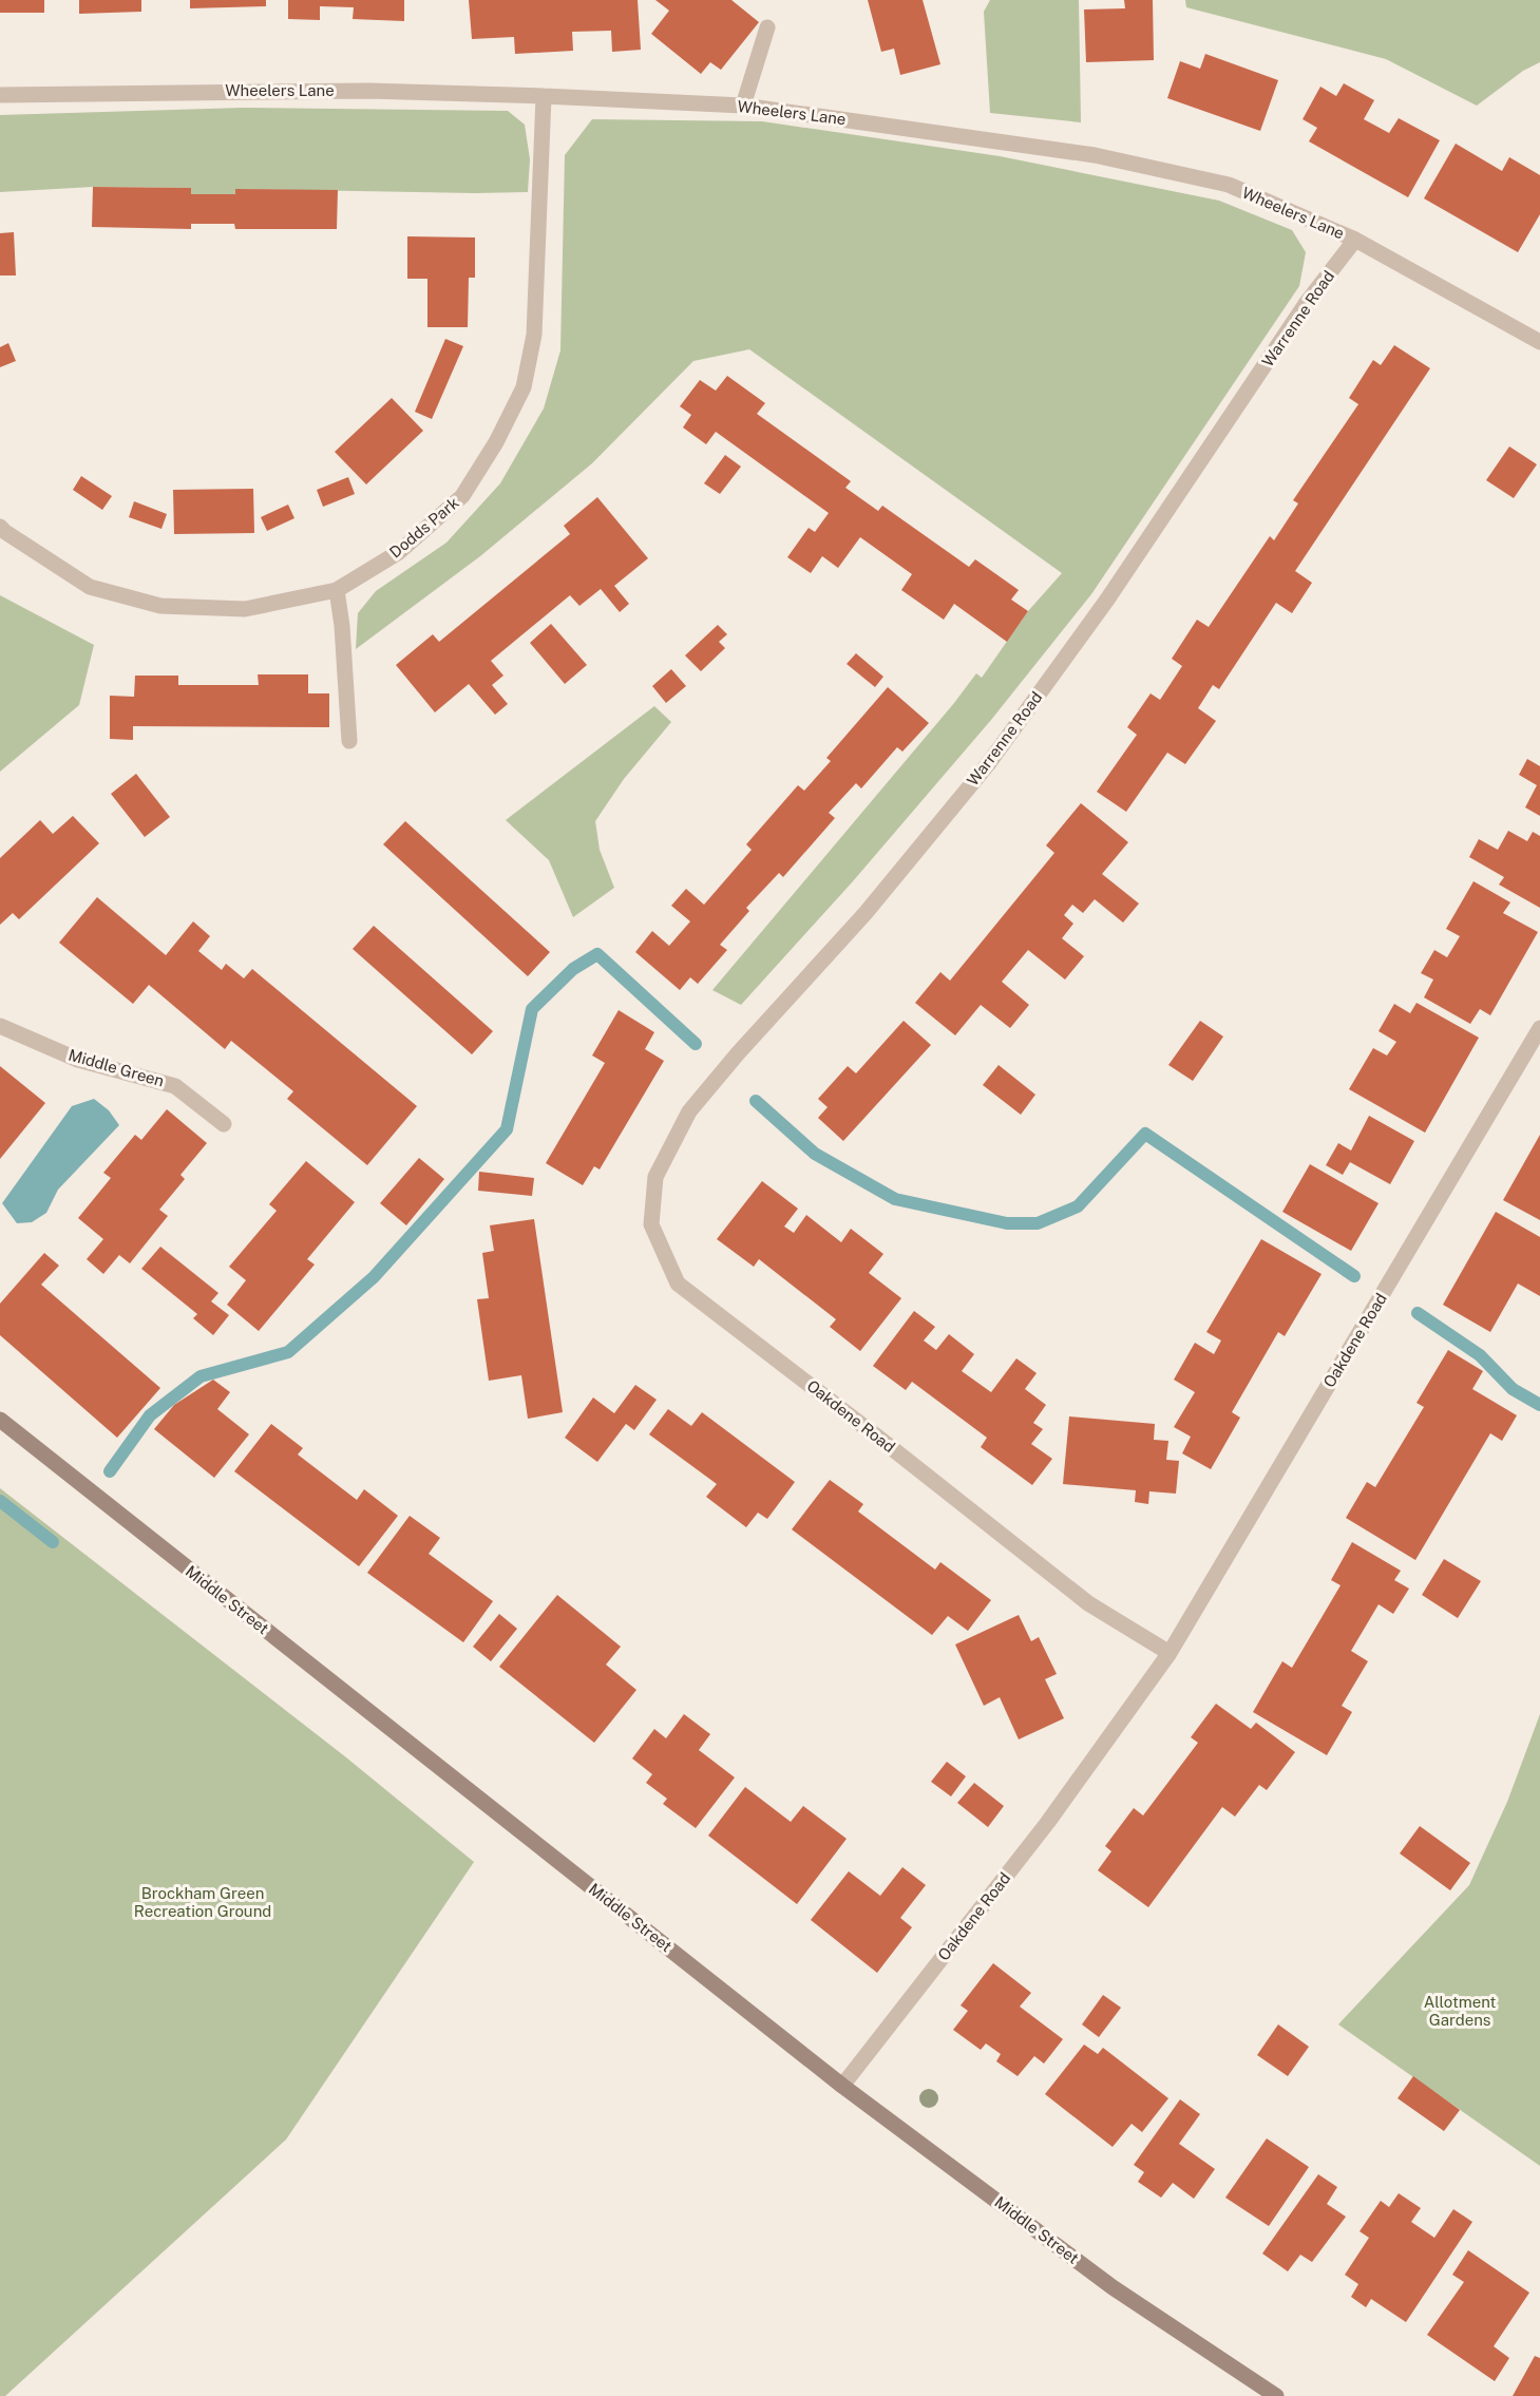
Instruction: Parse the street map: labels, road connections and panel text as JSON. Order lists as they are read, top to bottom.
{
  "streets": {
    "street": [
      "Wheelers Lane",
      "Warrenne Road",
      "Dodds Park",
      "Middle Green",
      "Oakdene Road",
      "Middle Street"
    ]
  },
  "crossings": [
    ["Wheelers Lane", "Warrenne Road"],
    ["Wheelers Lane", "Dodds Park"],
    ["Warrenne Road", "Oakdene Road"],
    ["Oakdene Road", "Middle Street"]
  ],
  "parks": ["Brockham Green Recreation Ground", "Allotment Gardens"]
}
